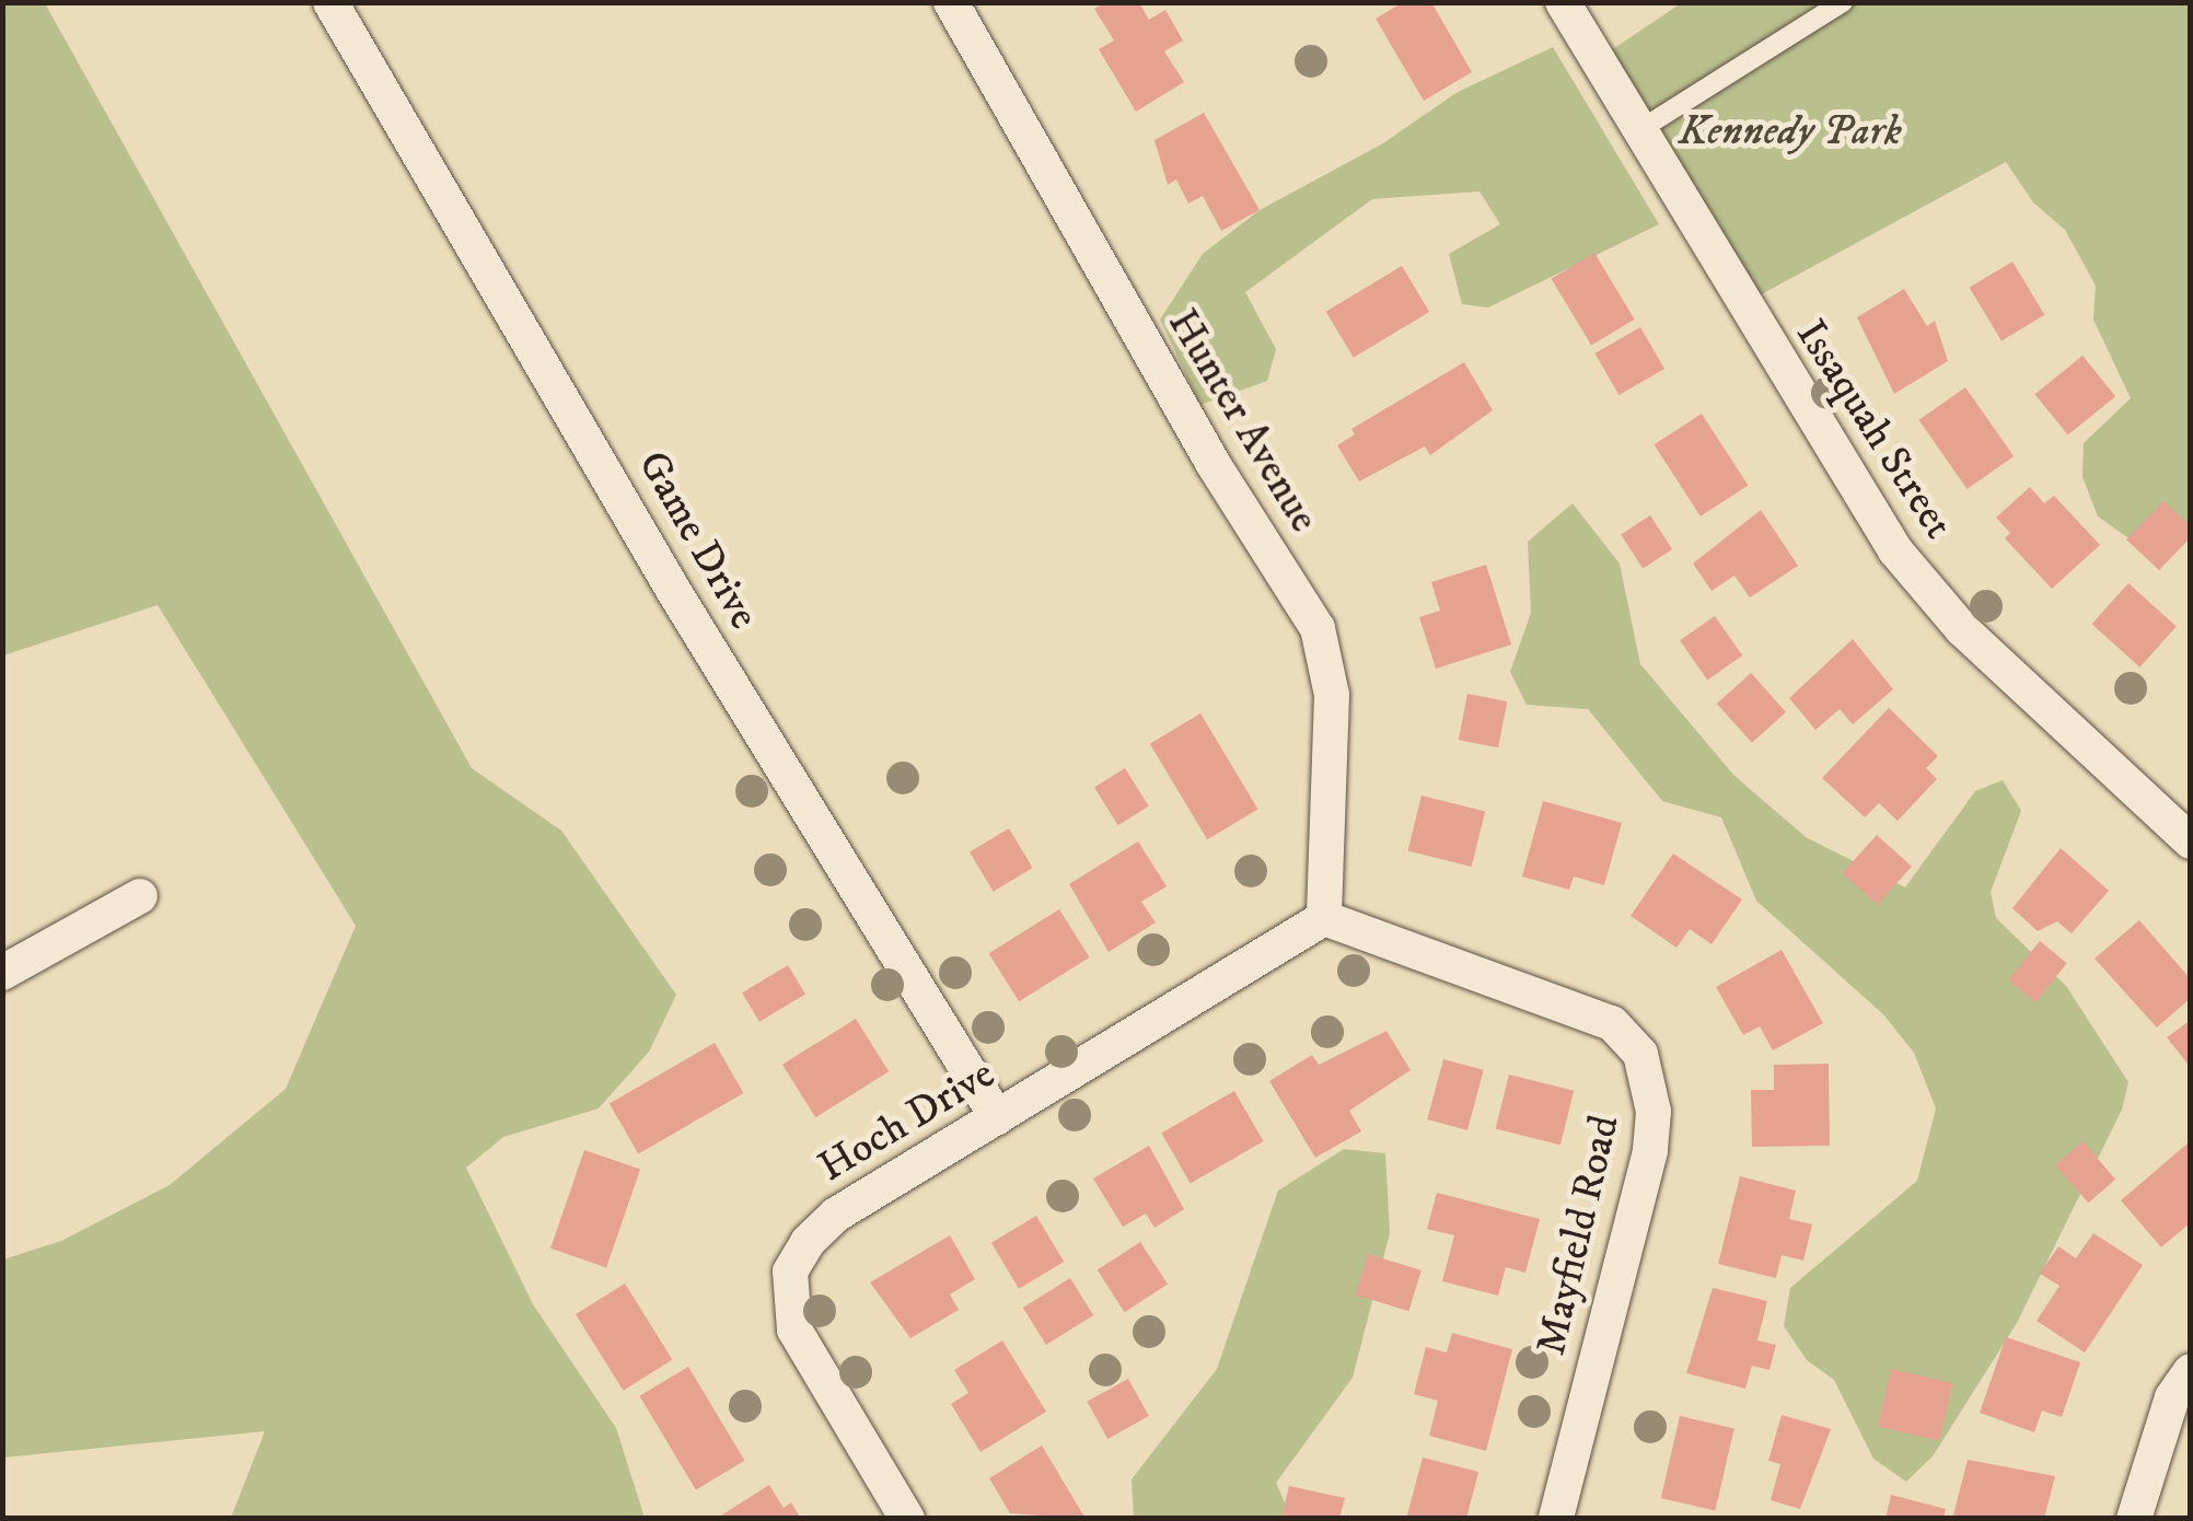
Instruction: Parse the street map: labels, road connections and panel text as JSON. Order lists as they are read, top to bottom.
{
  "streets": {
    "street": [
      "Hunter Avenue",
      "Issaquah Street",
      "Game Drive",
      "Hoch Drive",
      "Mayfield Road"
    ]
  },
  "crossings": [
    ["Hunter Avenue", "Hoch Drive"],
    ["Hunter Avenue", "Mayfield Road"],
    ["Game Drive", "Hoch Drive"],
    ["Hoch Drive", "Mayfield Road"]
  ],
  "parks": ["Kennedy Park"]
}
